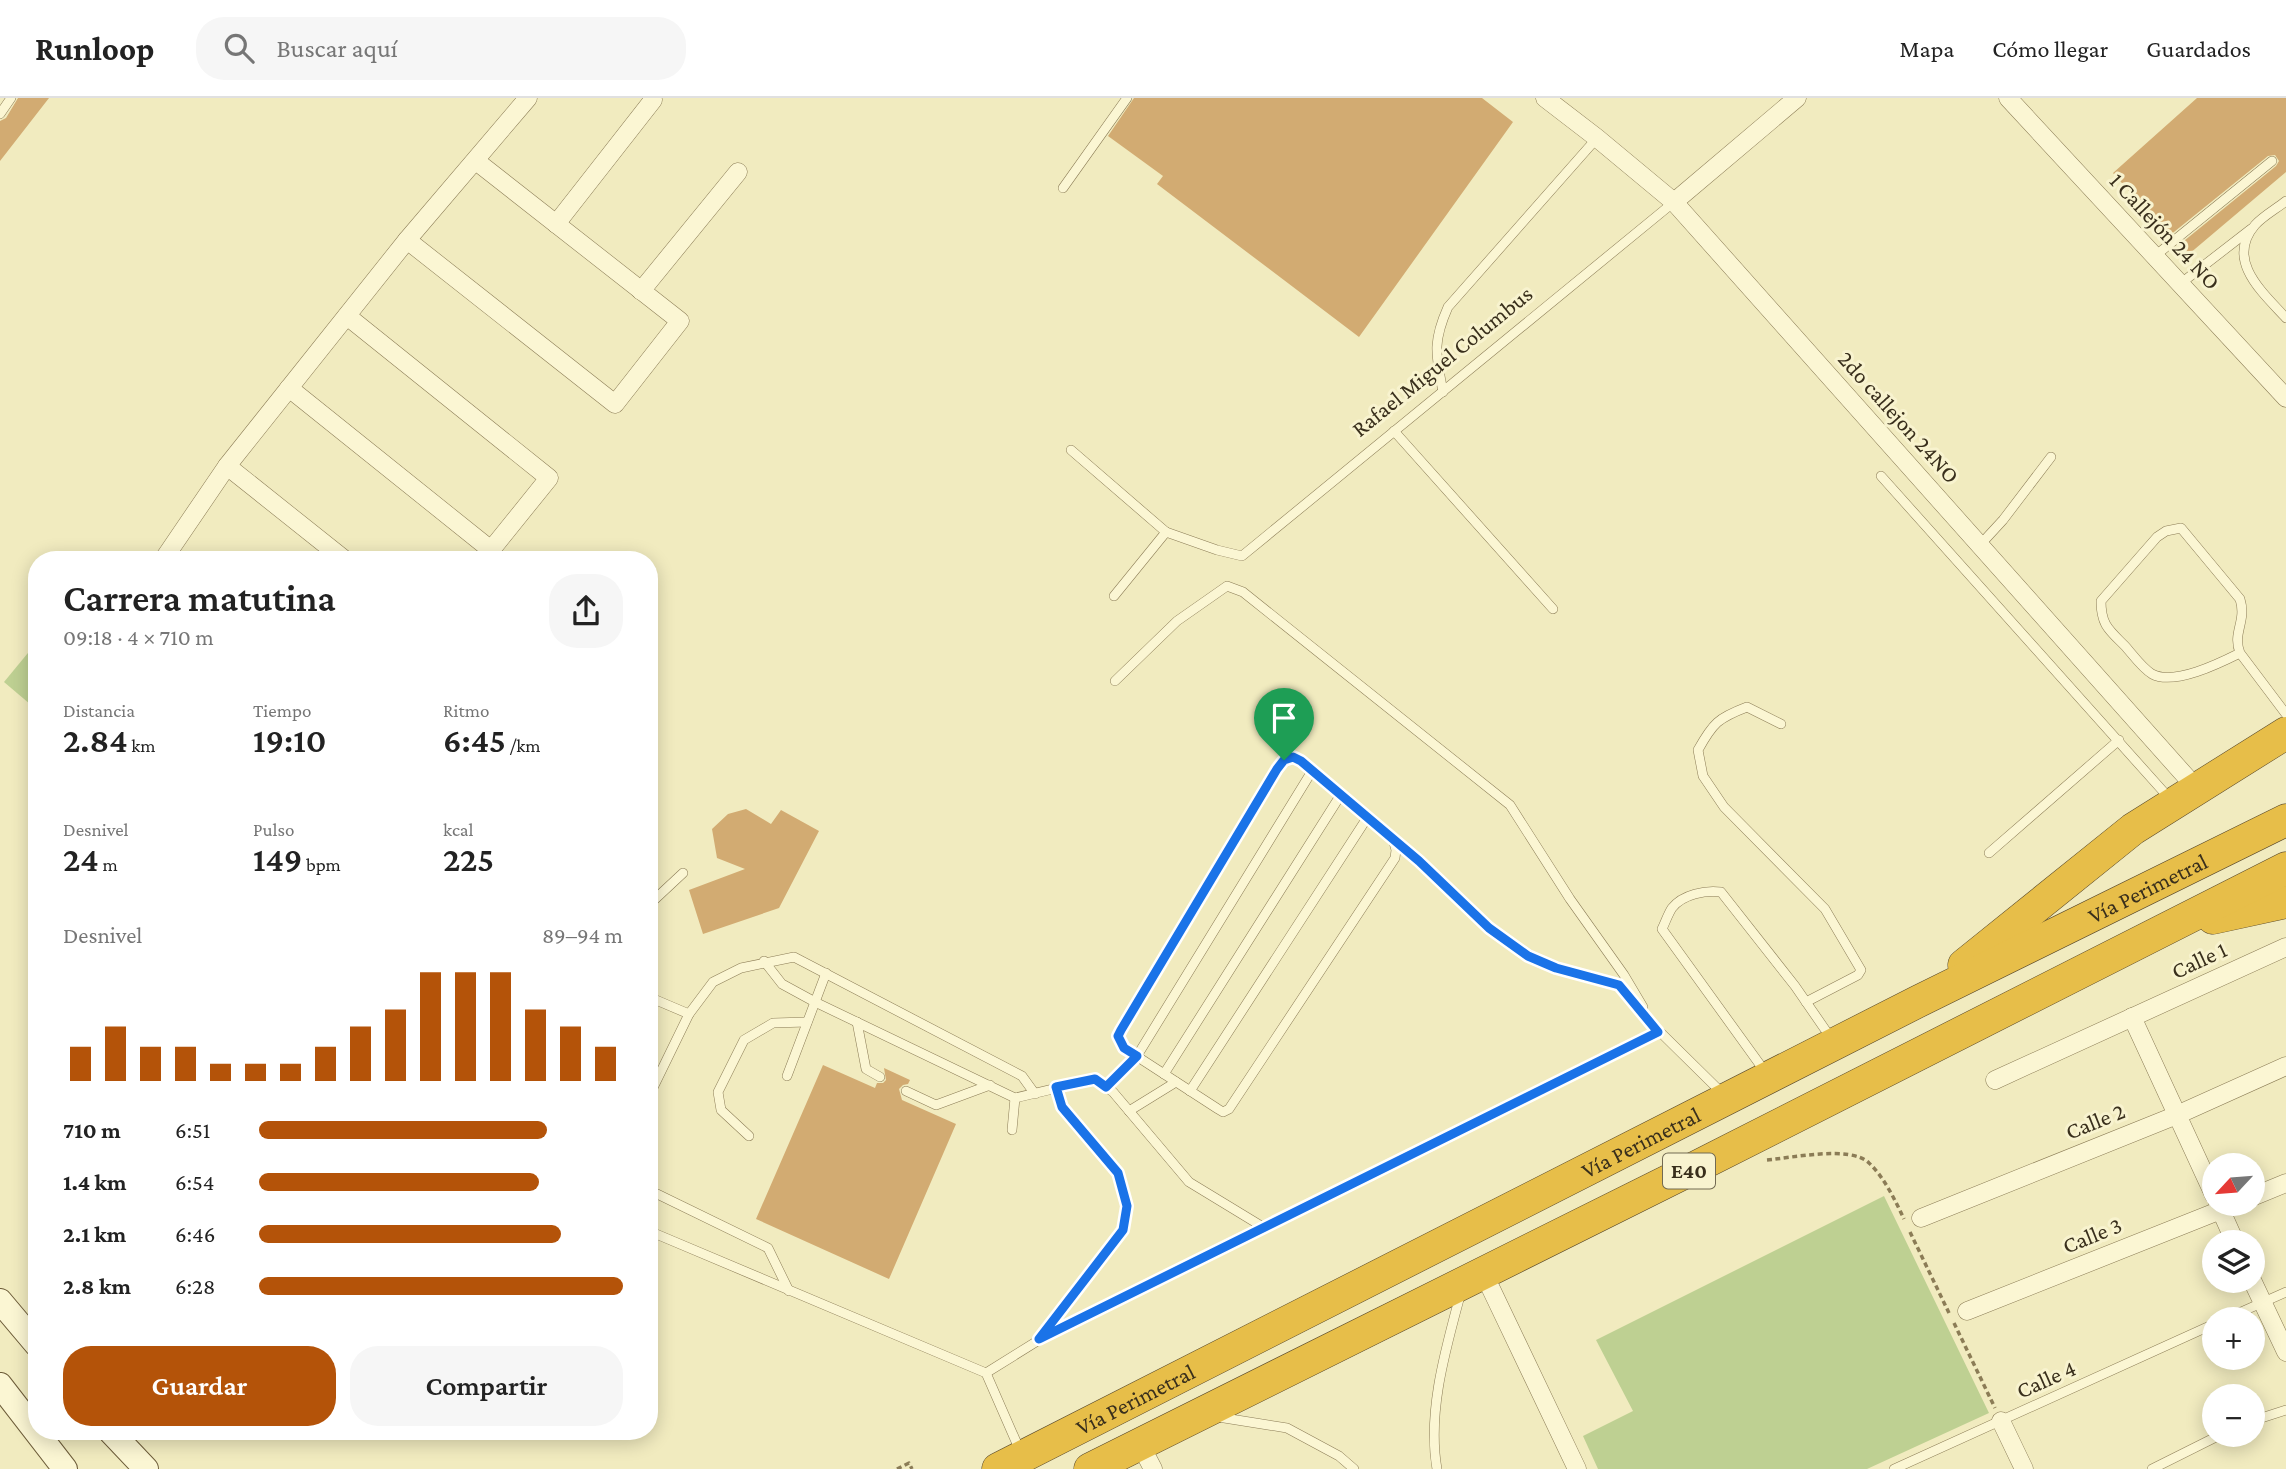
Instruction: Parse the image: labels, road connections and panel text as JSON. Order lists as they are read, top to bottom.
{
  "streets": {
    "highway": ["Vía Perimetral", "E40"],
    "street": [
      "1 Callejón 24 NO",
      "Rafael Miguel Columbus",
      "2do callejon 24NO",
      "Calle 1",
      "Calle 2",
      "Calle 3"
    ],
    "lane": ["Calle 4"]
  },
  "crossings": [
    ["Rafael Miguel Columbus", "2do callejon 24NO"]
  ],
  "north": "bottom left",
  "page": {
    "header": "Runloop",
    "search": "Buscar aquí",
    "nav": ["Mapa", "Cómo llegar", "Guardados"],
    "heading": ["Carrera matutina", "09:18 · 4 × 710 m"],
    "stats": [
      ["Distancia", "2.84 km"],
      ["Tiempo", "19:10"],
      ["Ritmo", "6:45 /km"],
      ["Desnivel", "24 m"],
      ["Pulso", "149 bpm"],
      ["kcal", "225"]
    ],
    "chart": ["Desnivel", "89–94 m"],
    "list": [
      {
        "name": "710 m",
        "note": "6:51"
      },
      {
        "name": "1.4 km",
        "note": "6:54"
      },
      {
        "name": "2.1 km",
        "note": "6:46"
      },
      {
        "name": "2.8 km",
        "note": "6:28"
      }
    ],
    "map_buttons": ["+", "−"],
    "buttons": ["Guardar", "Compartir"]
  }
}
